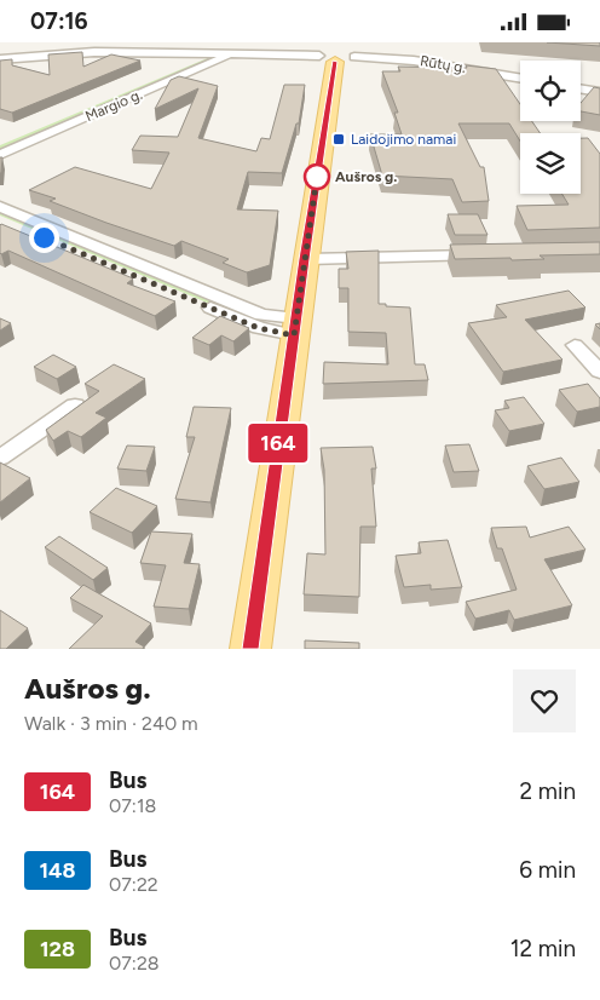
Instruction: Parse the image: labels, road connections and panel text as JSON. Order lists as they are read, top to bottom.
{
  "streets": {
    "street": ["Rūtų g.", "Margio g."]
  },
  "crossings": [
    ["Rūtų g.", "Margio g."]
  ],
  "places": {
    "transit": ["Laidojimo namai"],
    "other": ["Aušros g."]
  },
  "lines": ["bus line 164"],
  "page": {
    "status": "07:16",
    "on_map": "164",
    "heading": ["Aušros g.", "Walk · 3 min · 240 m"],
    "list": [
      {
        "mark": "164",
        "name": "Bus",
        "note": "07:18",
        "value": "2 min"
      },
      {
        "mark": "148",
        "name": "Bus",
        "note": "07:22",
        "value": "6 min"
      },
      {
        "mark": "128",
        "name": "Bus",
        "note": "07:28",
        "value": "12 min"
      }
    ]
  }
}
